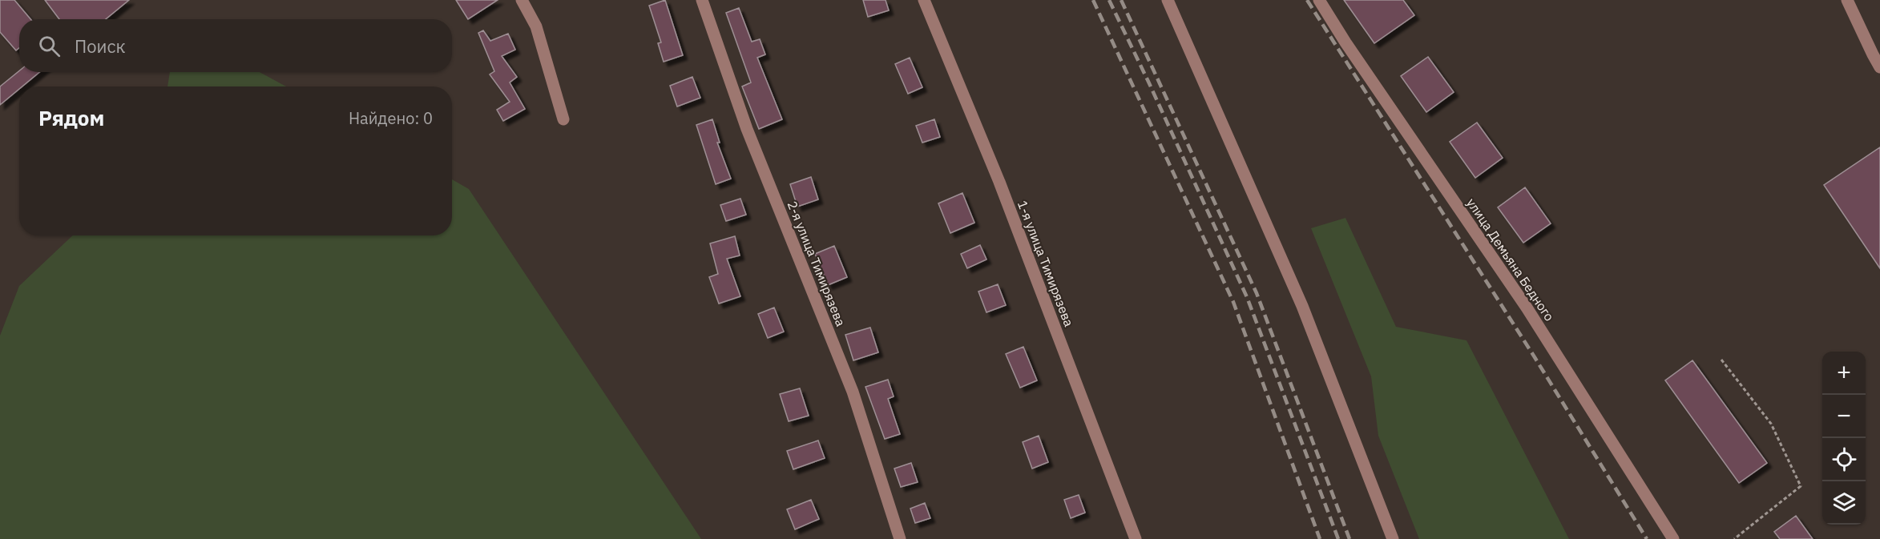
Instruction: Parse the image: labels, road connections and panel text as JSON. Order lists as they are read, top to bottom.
{
  "streets": {
    "street": ["улица Демьяна Бедного", "2-я улица Тимирязева", "1-я улица Тимирязева"]
  },
  "page": {
    "search": "Поиск",
    "heading": ["Рядом", "Найдено: 0"],
    "map_buttons": ["+", "−"]
  }
}
